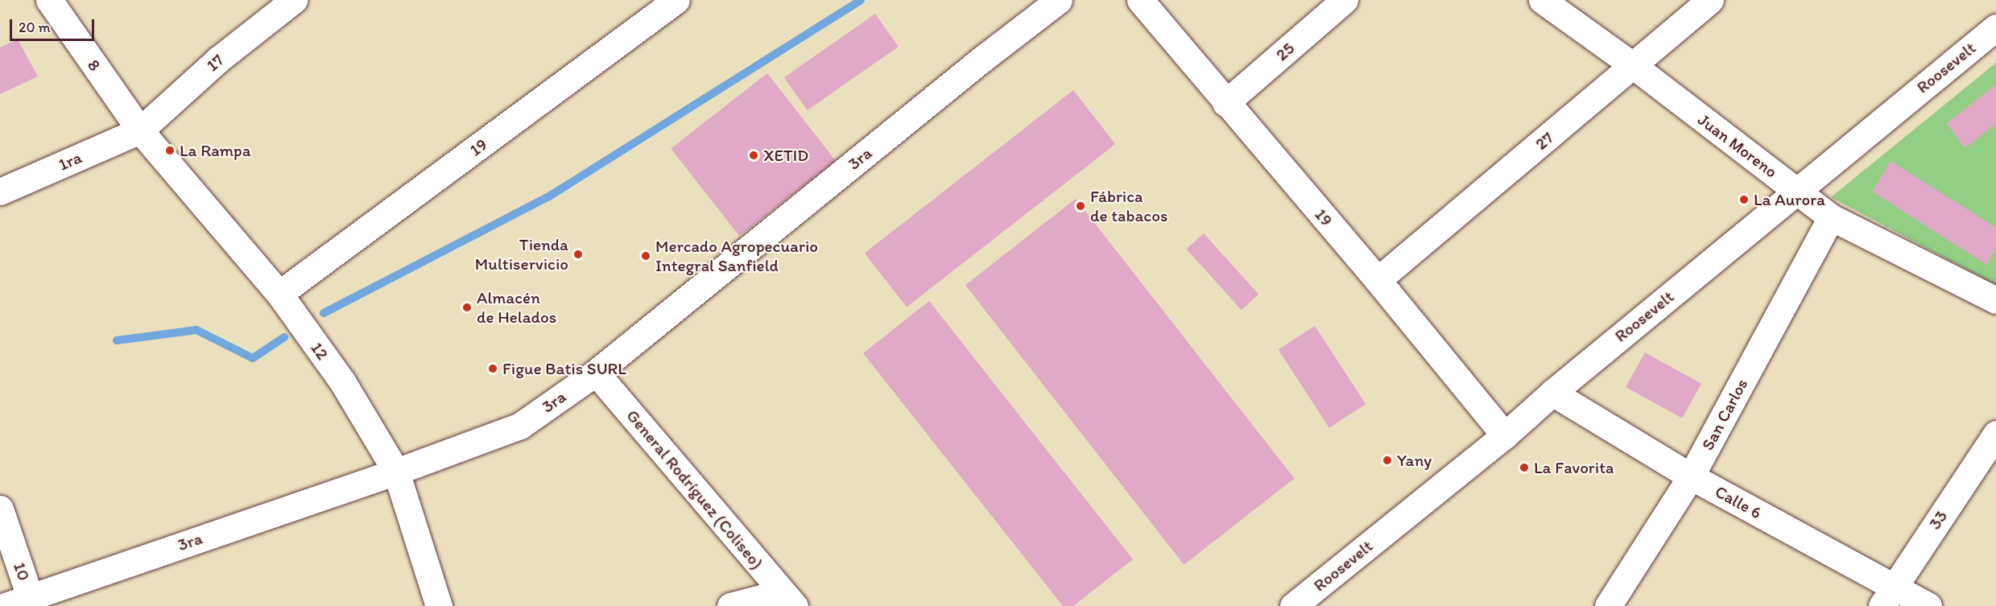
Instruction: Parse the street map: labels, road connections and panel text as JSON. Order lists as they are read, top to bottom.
{
  "streets": {
    "street": [
      "25",
      "17",
      "8",
      "Roosevelt",
      "27",
      "Juan Moreno",
      "19",
      "3ra",
      "1ra",
      "12",
      "San Carlos",
      "General Rodríguez (Coliseo)",
      "Calle 6",
      "33",
      "10"
    ]
  },
  "crossings": [
    ["25", "19"],
    ["17", "8"],
    ["17", "1ra"],
    ["17", "12"],
    ["8", "1ra"],
    ["8", "12"],
    ["Roosevelt", "Juan Moreno"],
    ["Roosevelt", "19"],
    ["Roosevelt", "Calle 6"],
    ["27", "Juan Moreno"],
    ["27", "19"],
    ["Juan Moreno", "San Carlos"],
    ["19", "12"],
    ["3ra", "12"],
    ["3ra", "General Rodríguez (Coliseo)"],
    ["3ra", "10"],
    ["1ra", "12"],
    ["San Carlos", "Calle 6"],
    ["Calle 6", "33"]
  ],
  "places": [
    "La Rampa",
    "XETID",
    "La Aurora",
    "Fábrica de tabacos",
    "Tienda Multiservicio",
    "Mercado Agropecuario Integral Sanfield",
    "Almacén de Helados",
    "Figue Batis SURL",
    "Yany",
    "La Favorita"
  ],
  "scale_bar": "20 m"
}
